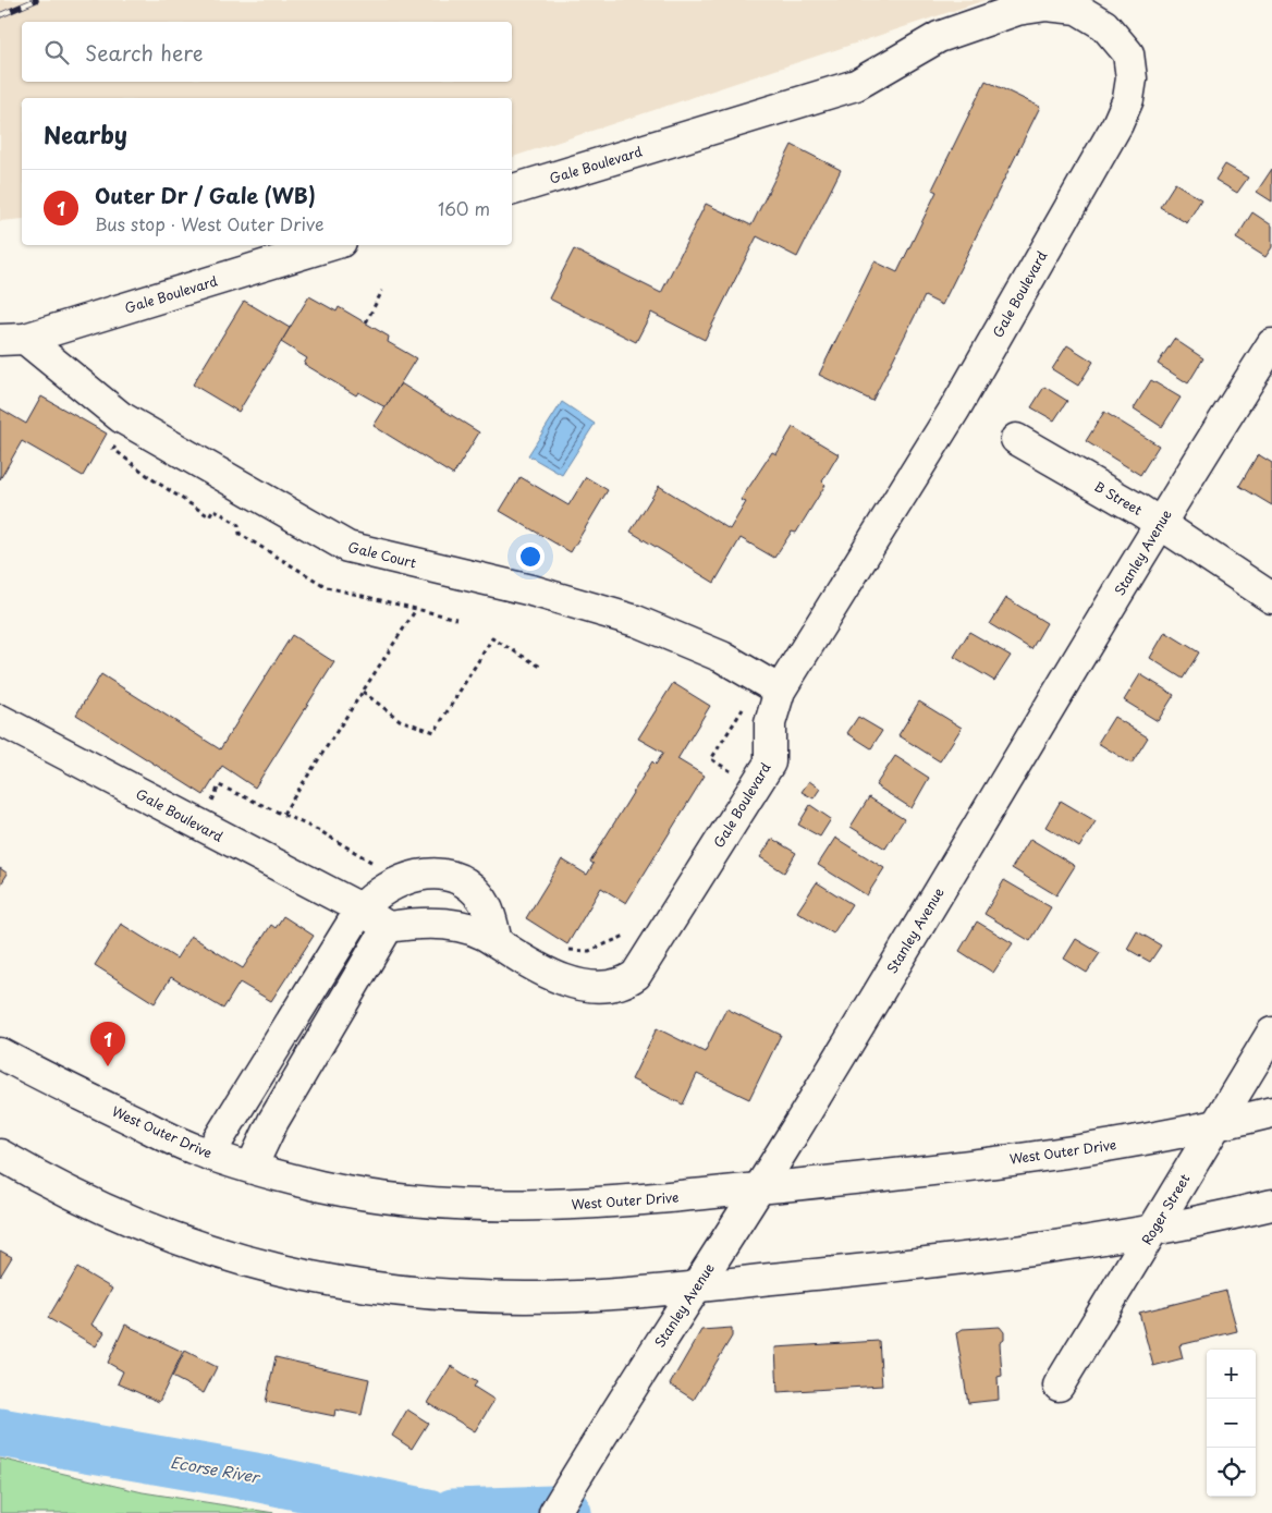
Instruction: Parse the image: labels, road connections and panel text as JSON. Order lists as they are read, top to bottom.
{
  "streets": {
    "street": [
      "Gale Boulevard",
      "B Street",
      "Stanley Avenue",
      "Gale Court",
      "West Outer Drive",
      "Roger Street"
    ]
  },
  "crossings": [
    ["Gale Boulevard", "Gale Court"],
    ["B Street", "Stanley Avenue"],
    ["Stanley Avenue", "West Outer Drive"],
    ["West Outer Drive", "Roger Street"]
  ],
  "water": ["Ecorse River"],
  "page": {
    "search": "Search here",
    "heading": "Nearby",
    "list": [
      {
        "mark": "1",
        "name": "Outer Dr / Gale (WB)",
        "note": "Bus stop · West Outer Drive",
        "value": "160 m"
      }
    ],
    "pins": "1",
    "map_buttons": ["+", "−"]
  }
}
